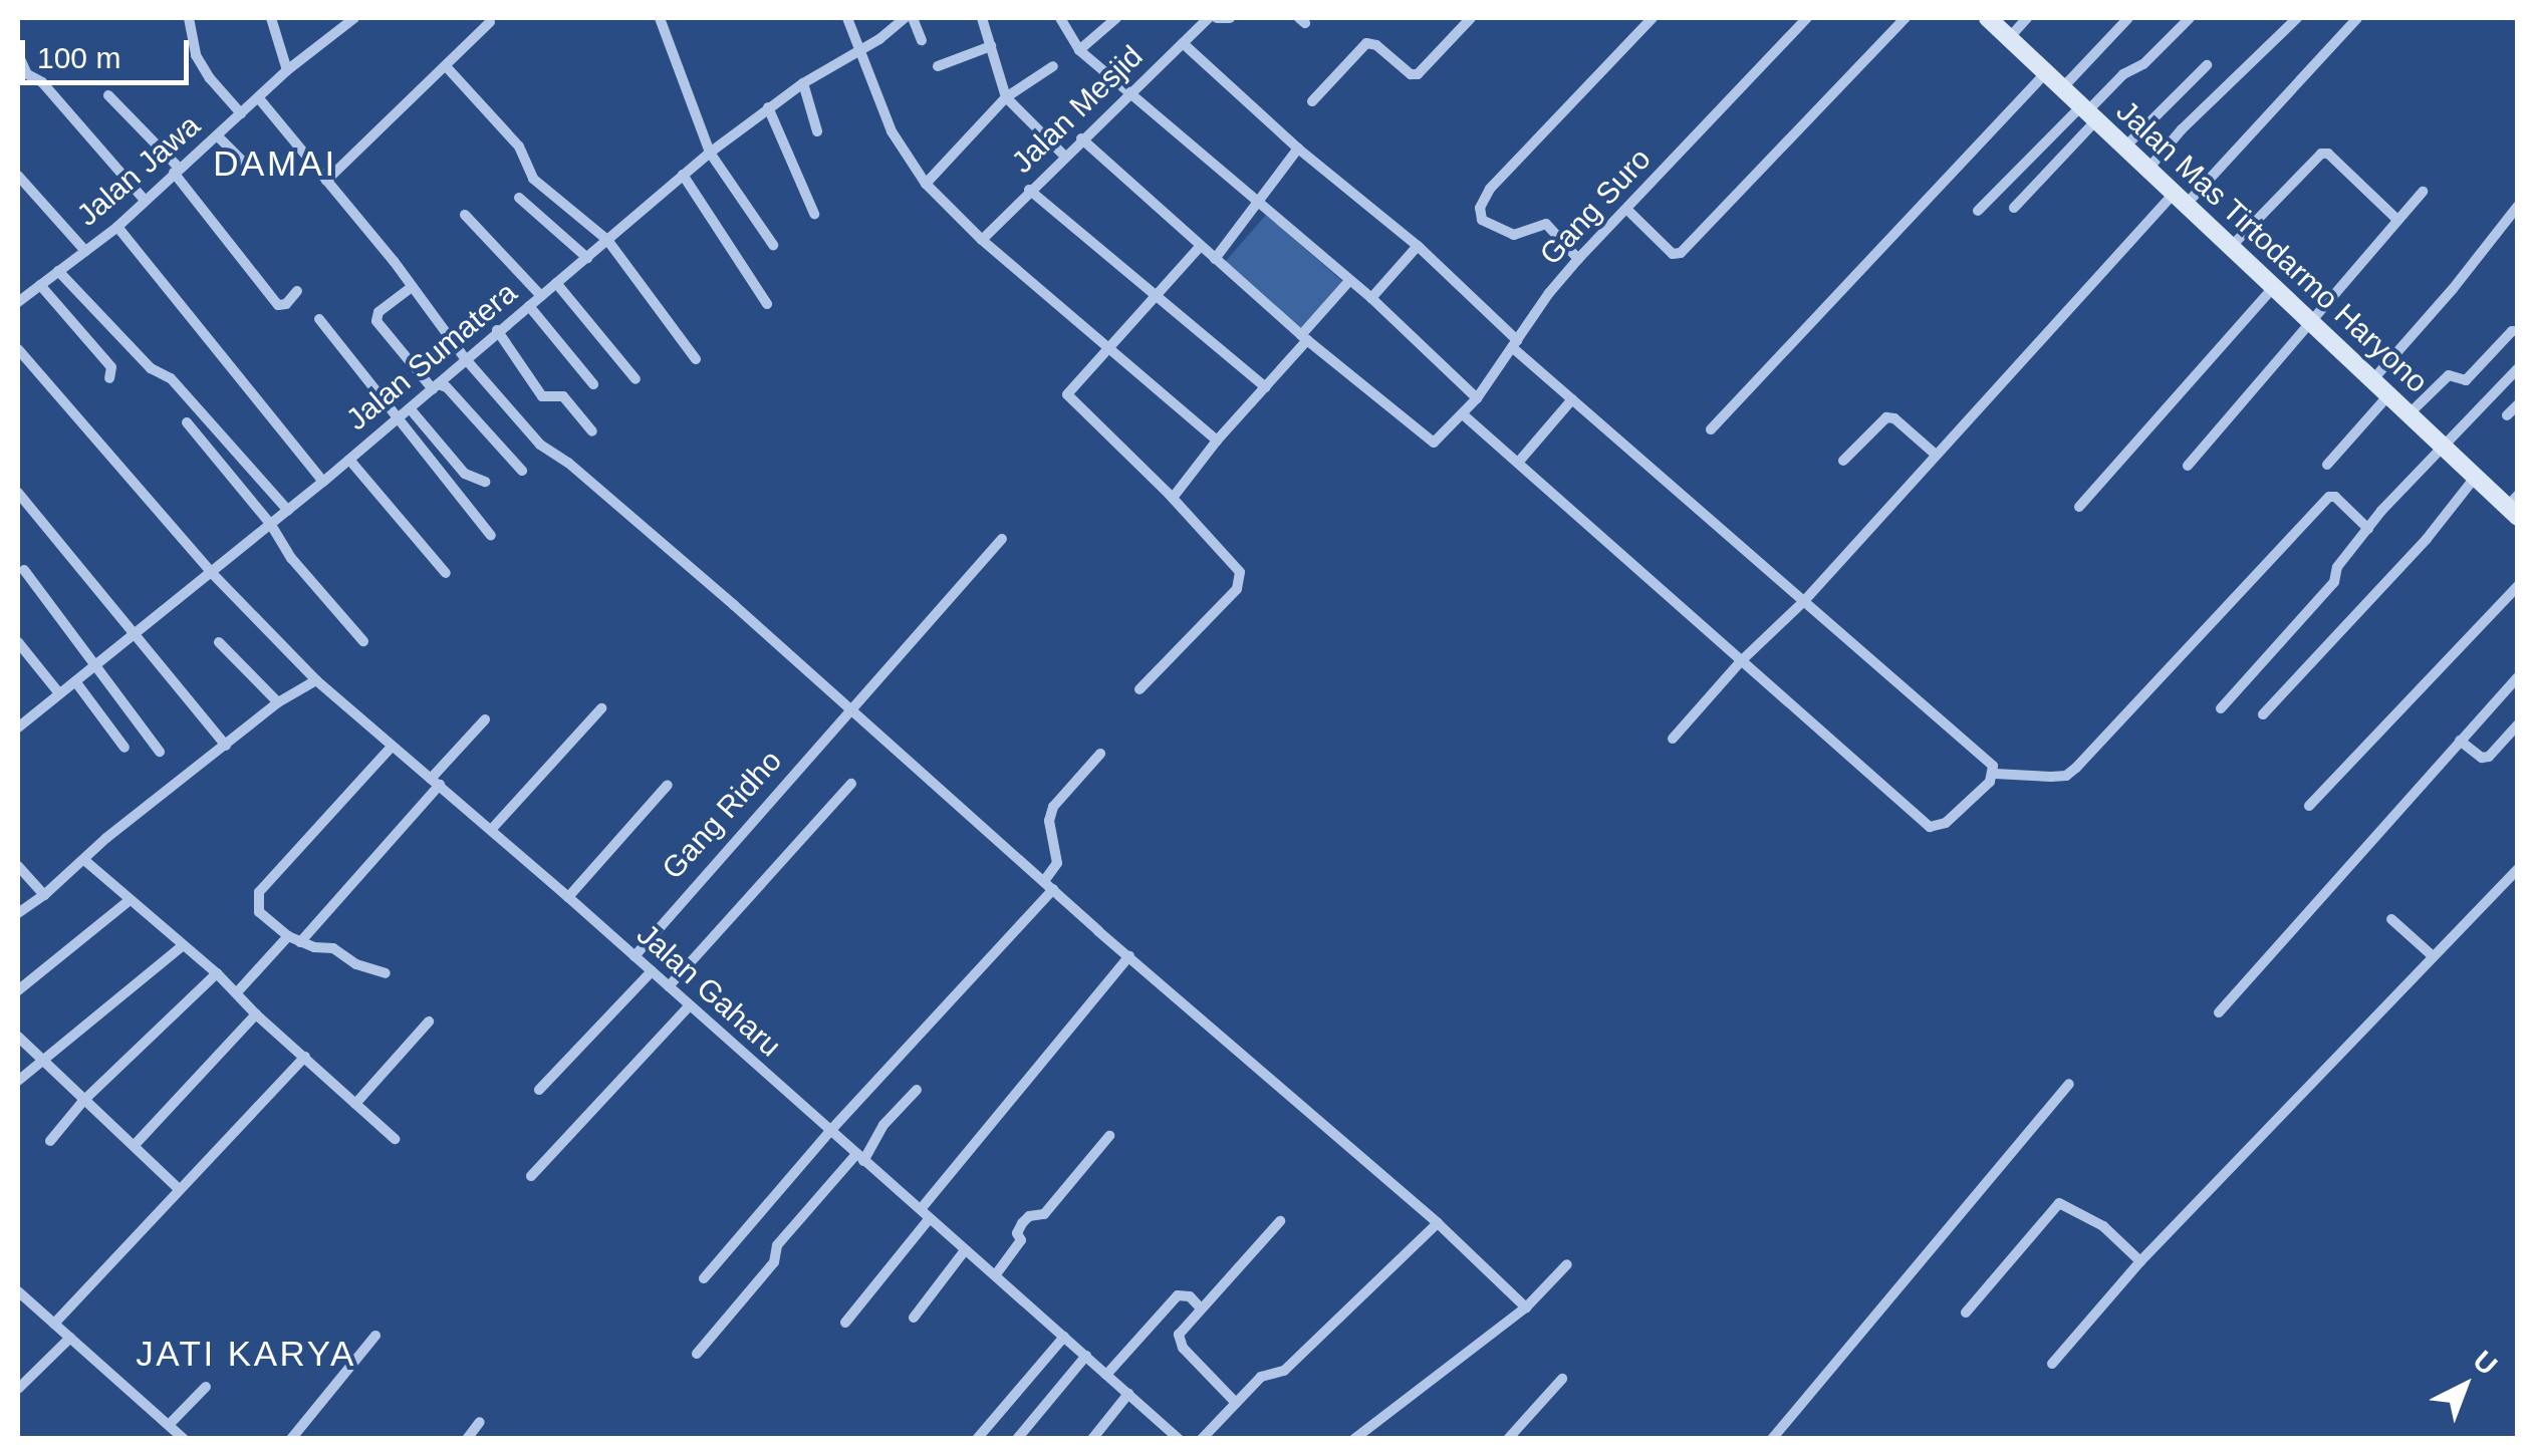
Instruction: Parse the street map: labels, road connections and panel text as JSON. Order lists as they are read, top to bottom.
{
  "streets": {
    "street": [
      "Jalan Mesjid",
      "Jalan Jawa",
      "Gang Suro",
      "Jalan Mas Tirtodarmo Haryono",
      "Jalan Sumatera",
      "Gang Ridho",
      "Jalan Gaharu"
    ]
  },
  "crossings": [
    ["Jalan Sumatera", "Jalan Gaharu"],
    ["Gang Ridho", "Jalan Gaharu"]
  ],
  "districts": ["DAMAI", "JATI KARYA"],
  "scale_bar": "100 m",
  "north": "top right"
}
